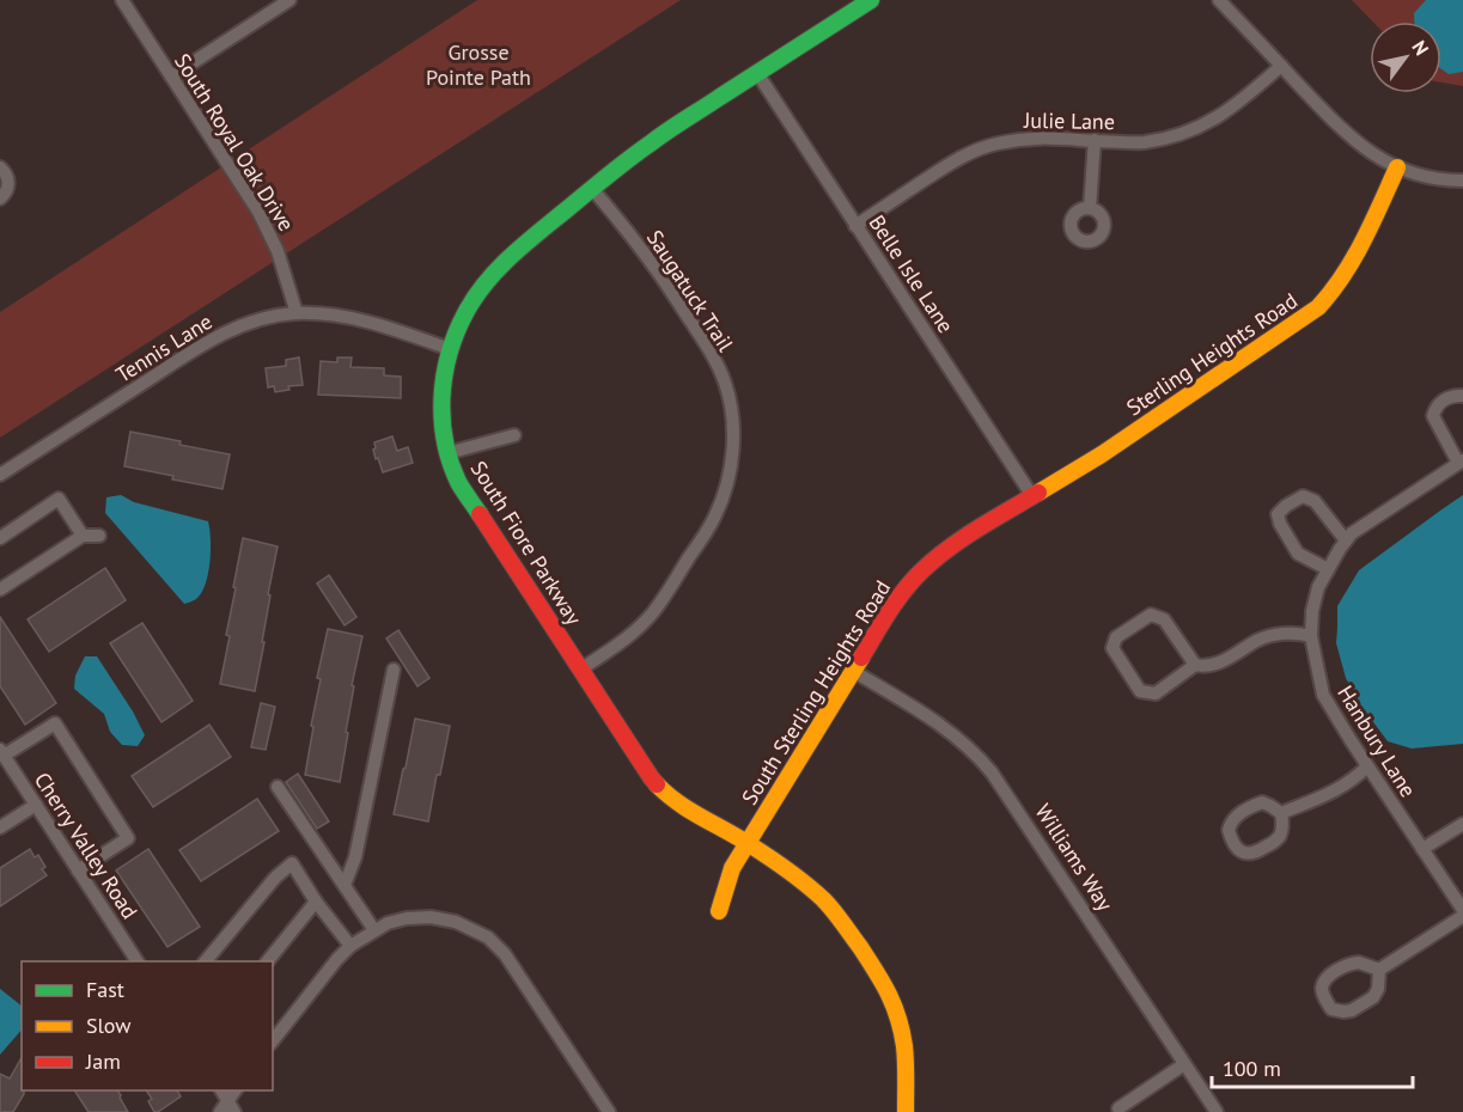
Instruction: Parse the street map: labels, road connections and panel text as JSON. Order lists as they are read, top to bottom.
{
  "streets": {
    "street": [
      "Julie Lane",
      "South Royal Oak Drive",
      "Belle Isle Lane",
      "Saugatuck Trail",
      "Tennis Lane",
      "Sterling Heights Road",
      "South Fiore Parkway",
      "South Sterling Heights Road",
      "Hanbury Lane",
      "Cherry Valley Road",
      "Williams Way"
    ]
  },
  "crossings": [
    ["Julie Lane", "Belle Isle Lane"],
    ["South Royal Oak Drive", "Tennis Lane"],
    ["Belle Isle Lane", "Sterling Heights Road"],
    ["Belle Isle Lane", "South Fiore Parkway"],
    ["Saugatuck Trail", "South Fiore Parkway"],
    ["Tennis Lane", "South Fiore Parkway"],
    ["Sterling Heights Road", "South Sterling Heights Road"],
    ["South Fiore Parkway", "South Sterling Heights Road"],
    ["South Sterling Heights Road", "Williams Way"]
  ],
  "parks": ["Grosse Pointe Path"],
  "legend": ["Fast", "Slow", "Jam"],
  "scale_bar": "100 m",
  "north": "top right"
}
